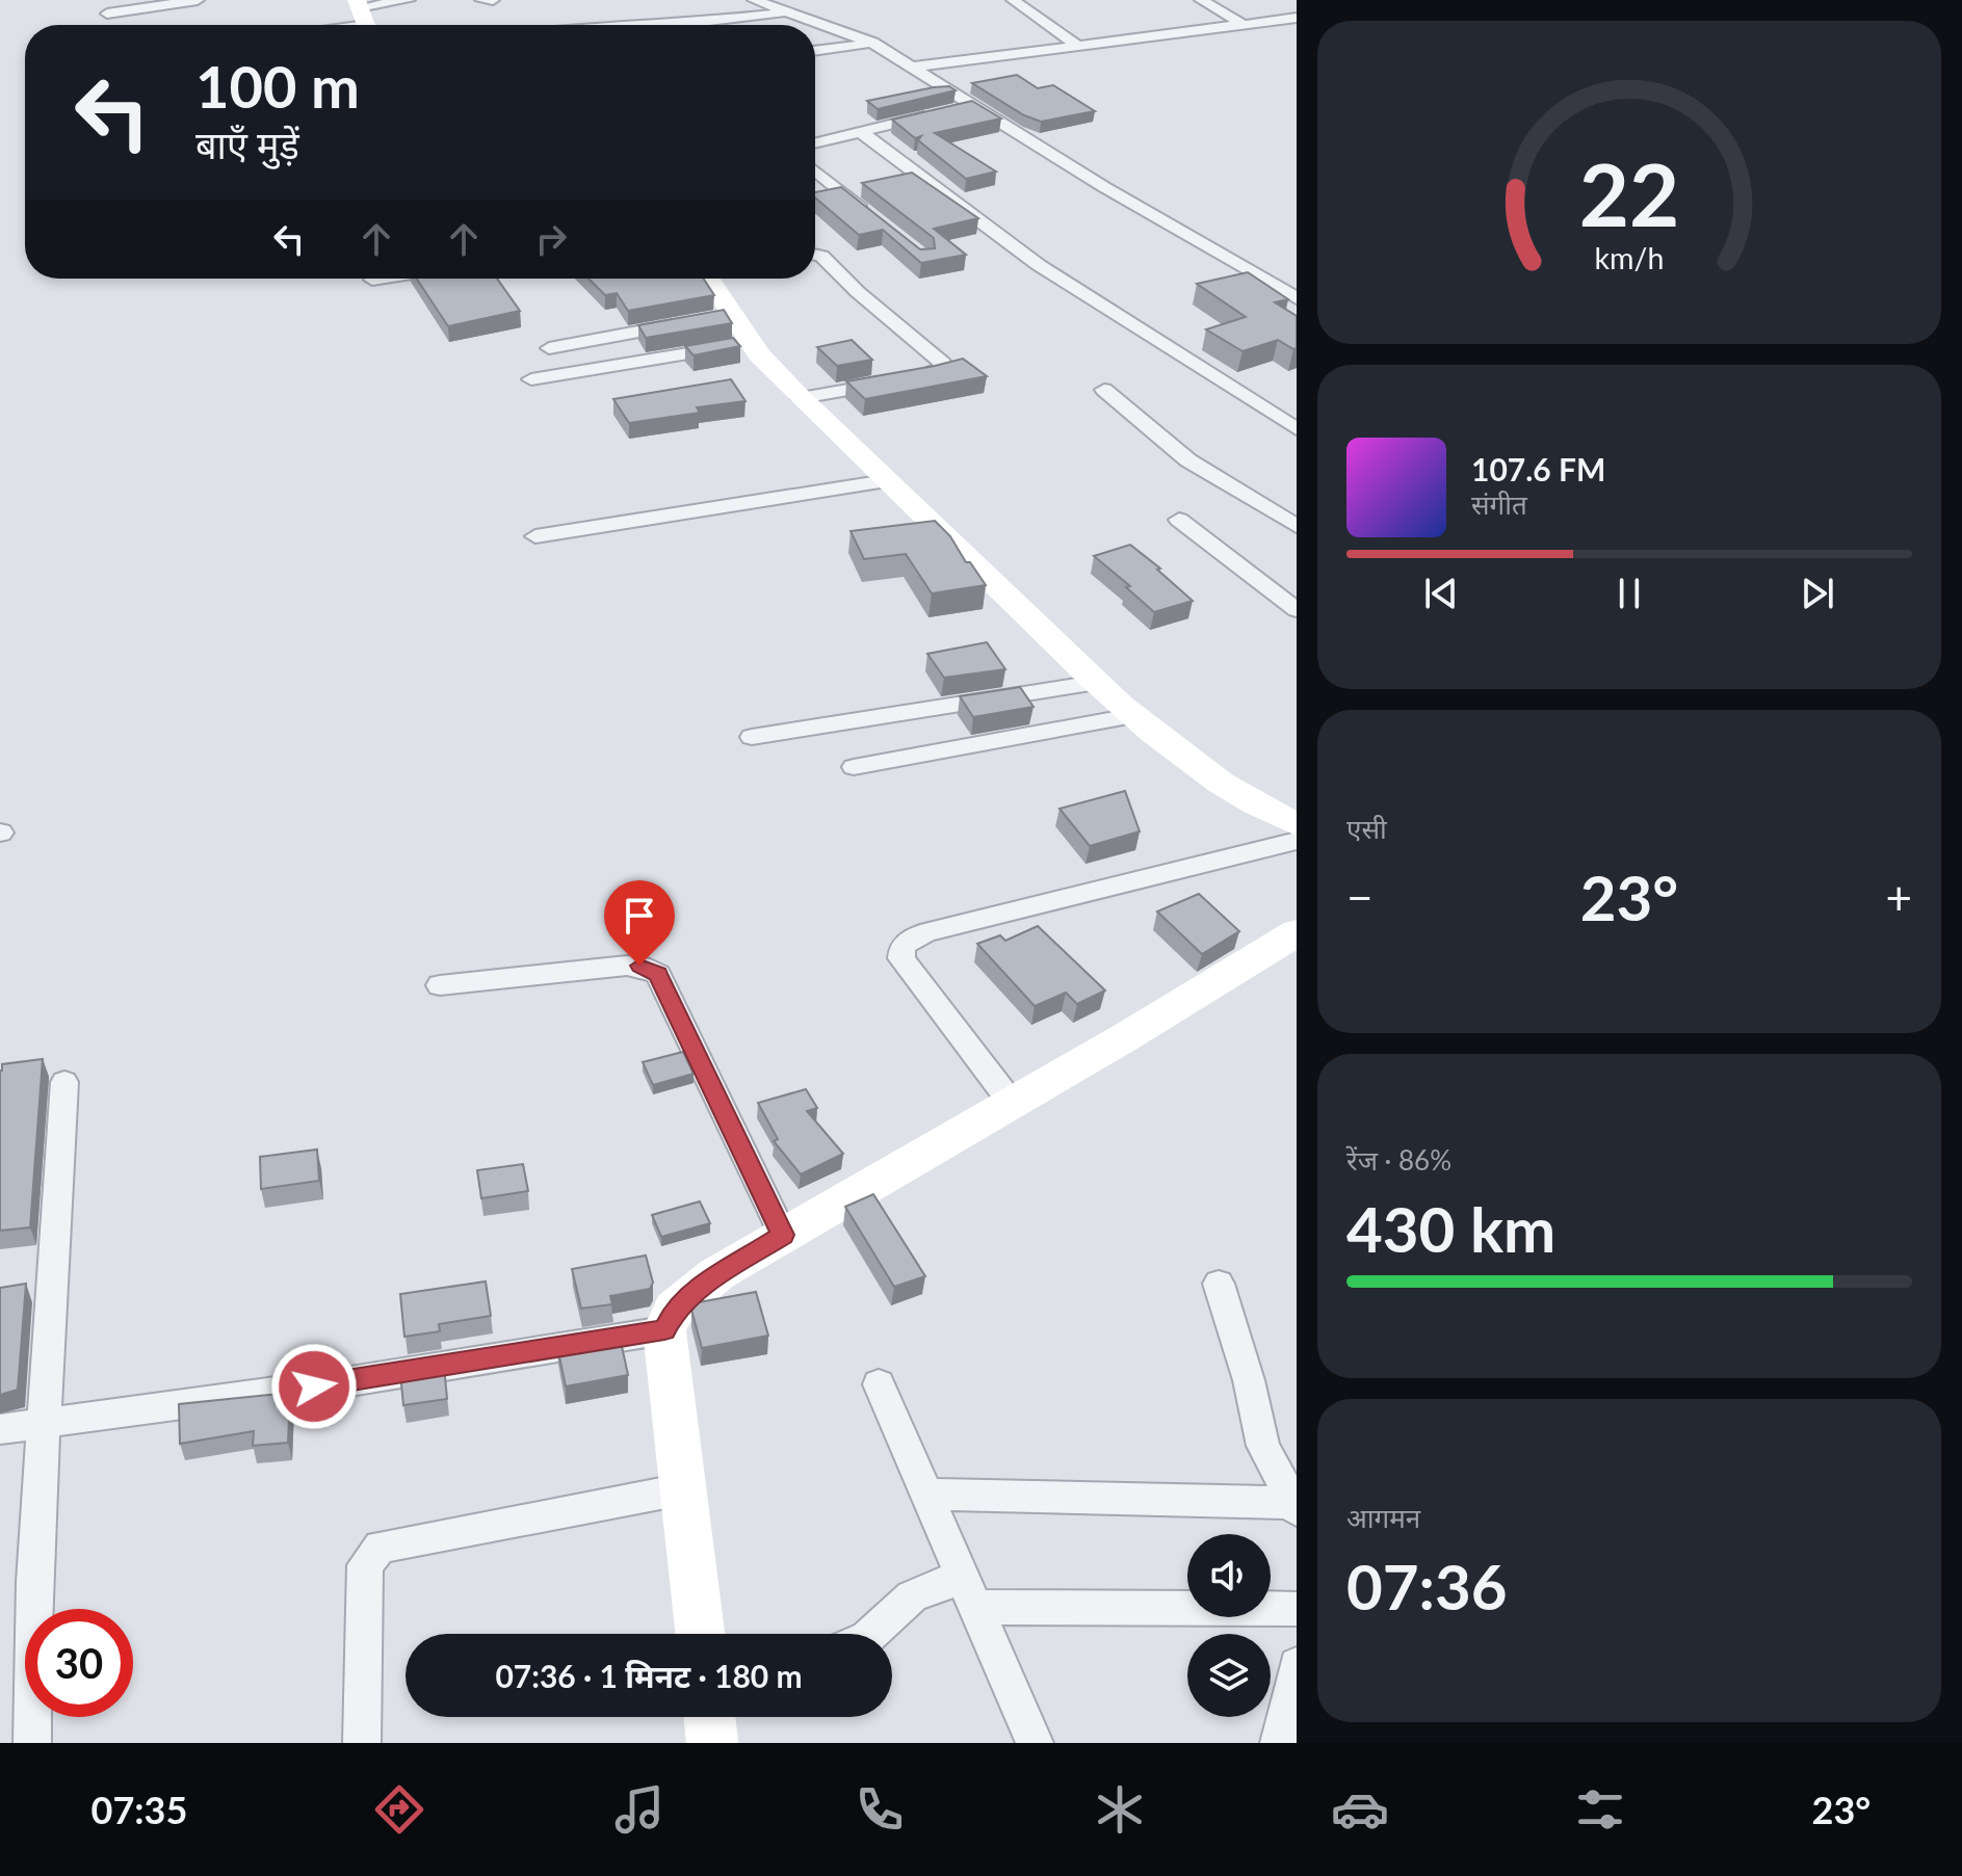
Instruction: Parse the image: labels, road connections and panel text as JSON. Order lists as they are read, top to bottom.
{
  "page": {
    "turn": ["100 m", "बाएँ मुड़ें"],
    "song": ["107.6 FM", "संगीत"],
    "tile": [
      "एसी",
      ["रेंज · 86%", "430 km"],
      ["आगमन", "07:36"]
    ],
    "heat": ["−", "23°", "+"],
    "limit": "30",
    "trip": "07:36 · 1 मिनट · 180 m",
    "tabs": ["07:35", "23°"],
    "gauge": ["22", "km/h"]
  }
}
